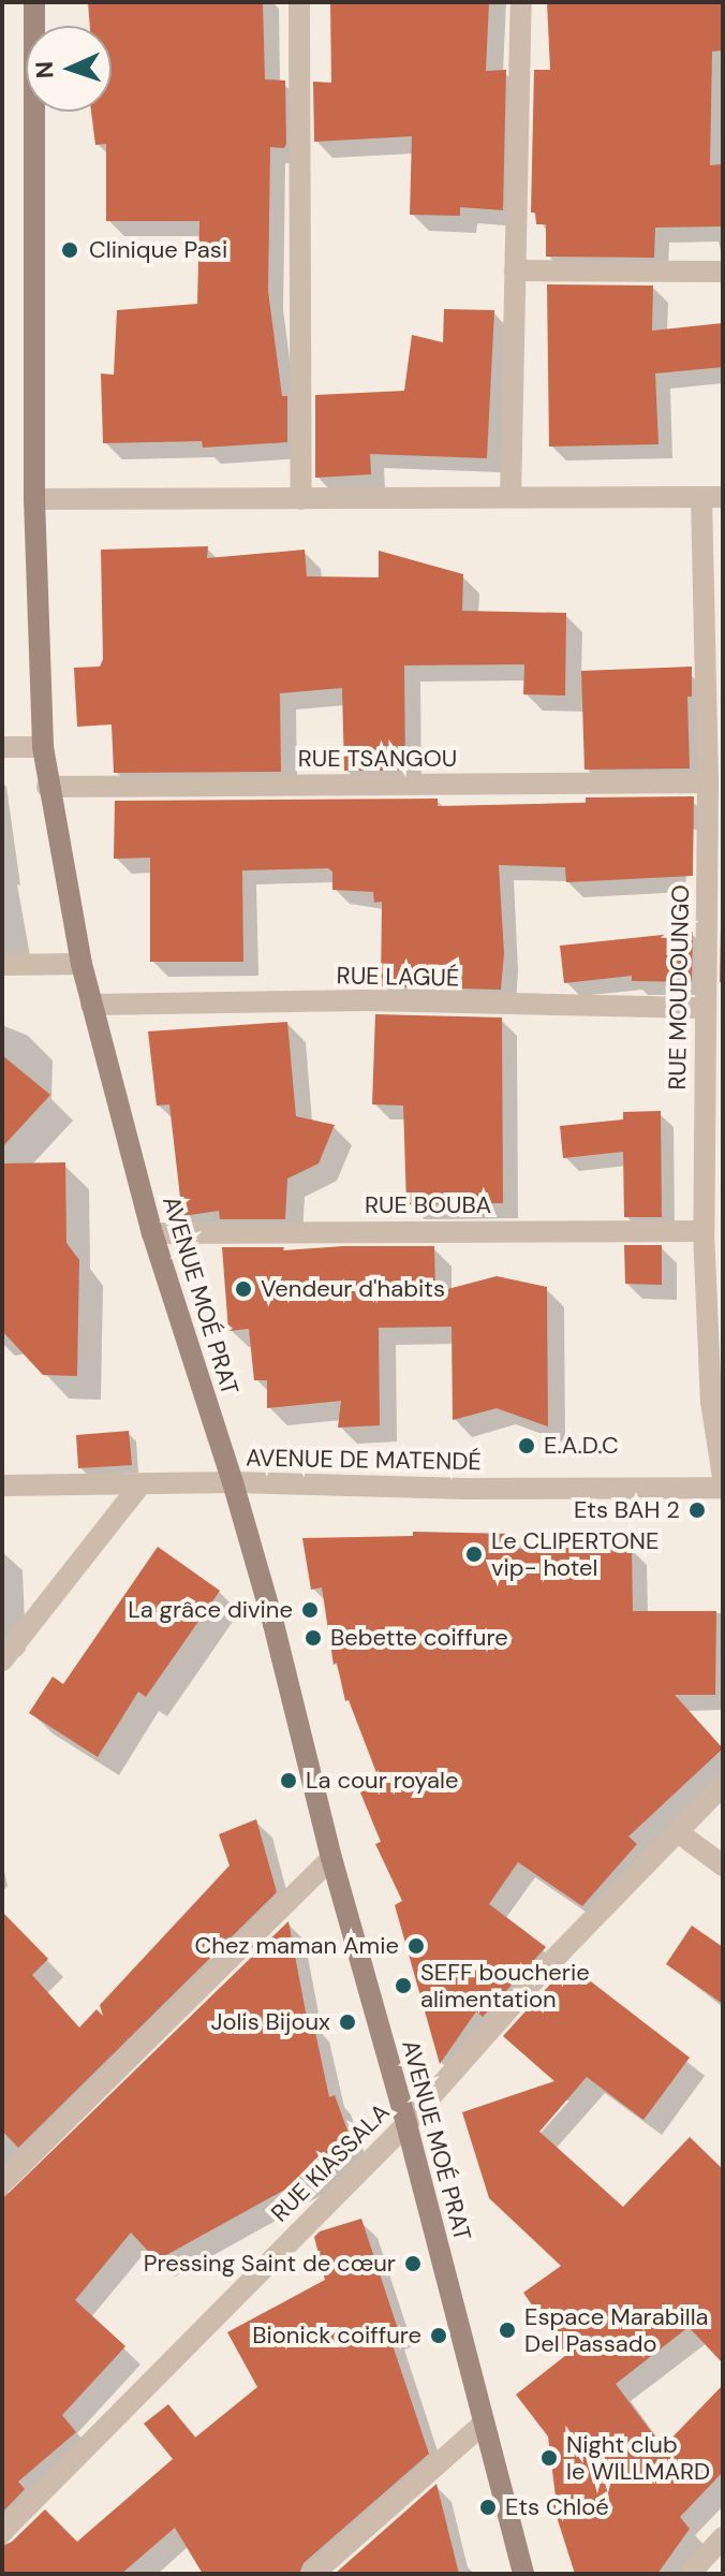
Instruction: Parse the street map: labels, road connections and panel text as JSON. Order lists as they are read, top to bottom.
{
  "streets": {
    "street": [
      "RUE TSANGOU",
      "RUE LAGUÉ",
      "RUE MOUDOUNGO",
      "RUE BOUBA",
      "AVENUE MOÉ PRAT",
      "AVENUE DE MATENDÉ",
      "RUE KIASSALA"
    ]
  },
  "crossings": [
    ["RUE TSANGOU", "RUE MOUDOUNGO"],
    ["RUE TSANGOU", "AVENUE MOÉ PRAT"],
    ["RUE LAGUÉ", "RUE MOUDOUNGO"],
    ["RUE LAGUÉ", "AVENUE MOÉ PRAT"],
    ["RUE MOUDOUNGO", "RUE BOUBA"],
    ["RUE BOUBA", "AVENUE MOÉ PRAT"],
    ["AVENUE MOÉ PRAT", "AVENUE DE MATENDÉ"],
    ["AVENUE MOÉ PRAT", "RUE KIASSALA"]
  ],
  "places": [
    "Clinique Pasi",
    "Vendeur d'habits",
    "E.A.D.C",
    "Ets BAH 2",
    "Le CLIPERTONE vip- hotel",
    "La grâce divine",
    "Bebette coiffure",
    "La cour royale",
    "Chez maman Amie",
    "SEFF boucherie alimentation",
    "Jolis Bijoux",
    "Pressing Saint de cœur",
    "Espace Marabilla Del Passado",
    "Bionick coiffure",
    "Night club le WILLMARD",
    "Ets Chloé"
  ],
  "north": "left"
}
